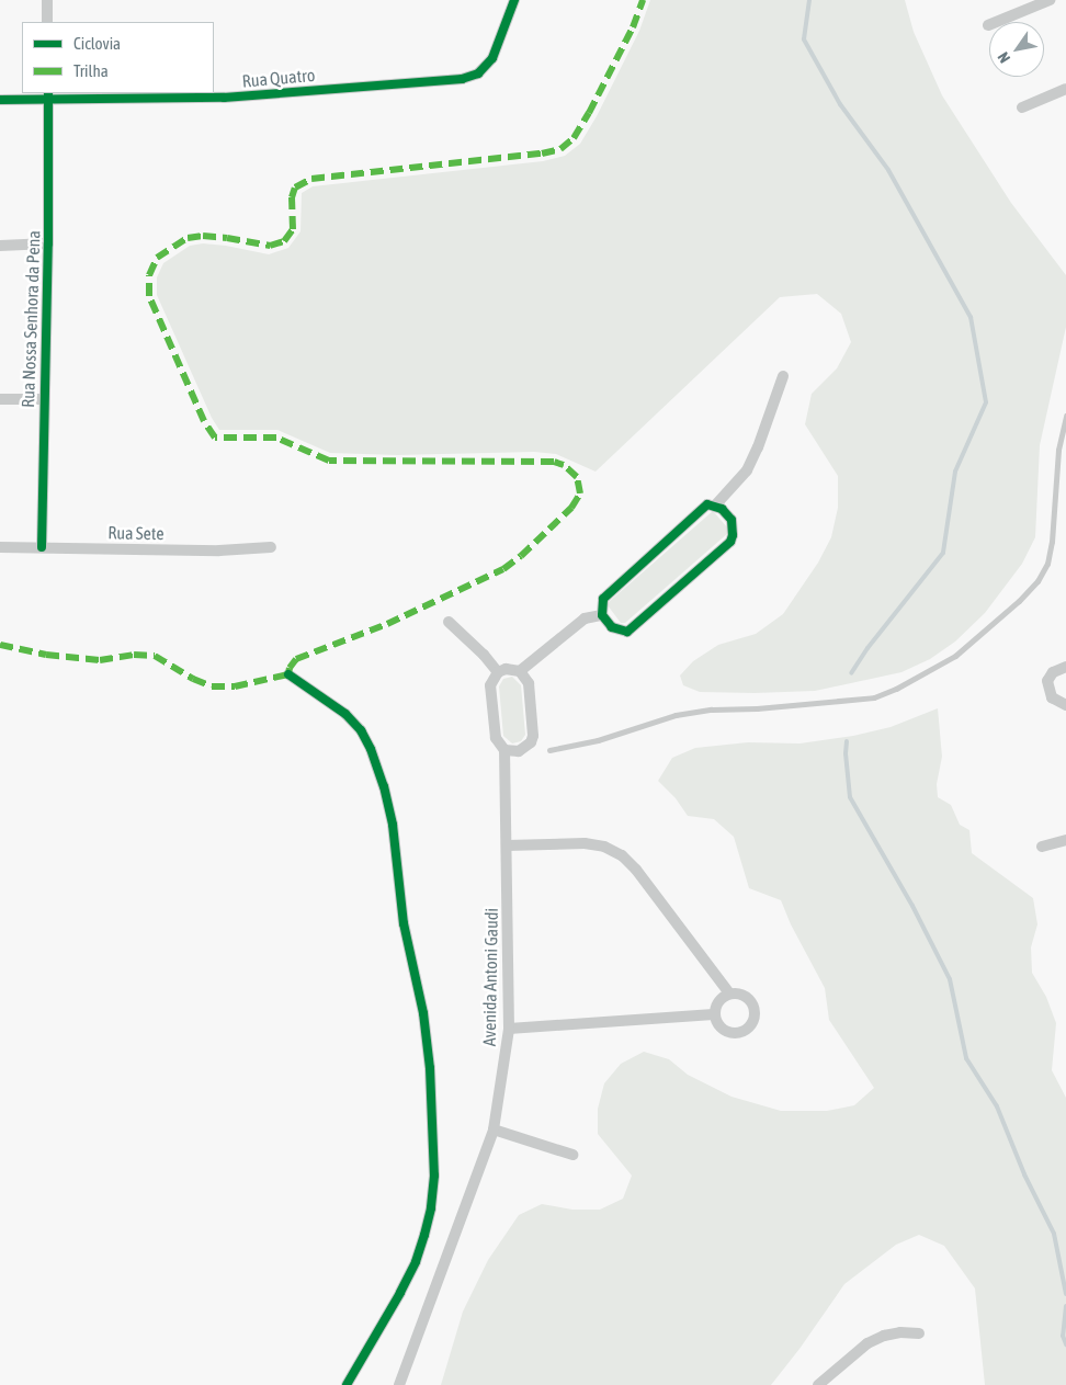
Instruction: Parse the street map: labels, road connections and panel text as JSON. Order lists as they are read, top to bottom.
{
  "streets": {
    "street": [
      "Rua Quatro",
      "Rua Nossa Senhora da Pena",
      "Rua Sete",
      "Avenida Antoni Gaudi"
    ]
  },
  "crossings": [
    ["Rua Quatro", "Rua Nossa Senhora da Pena"],
    ["Rua Nossa Senhora da Pena", "Rua Sete"]
  ],
  "legend": ["Ciclovia", "Trilha"],
  "north": "bottom left"
}
